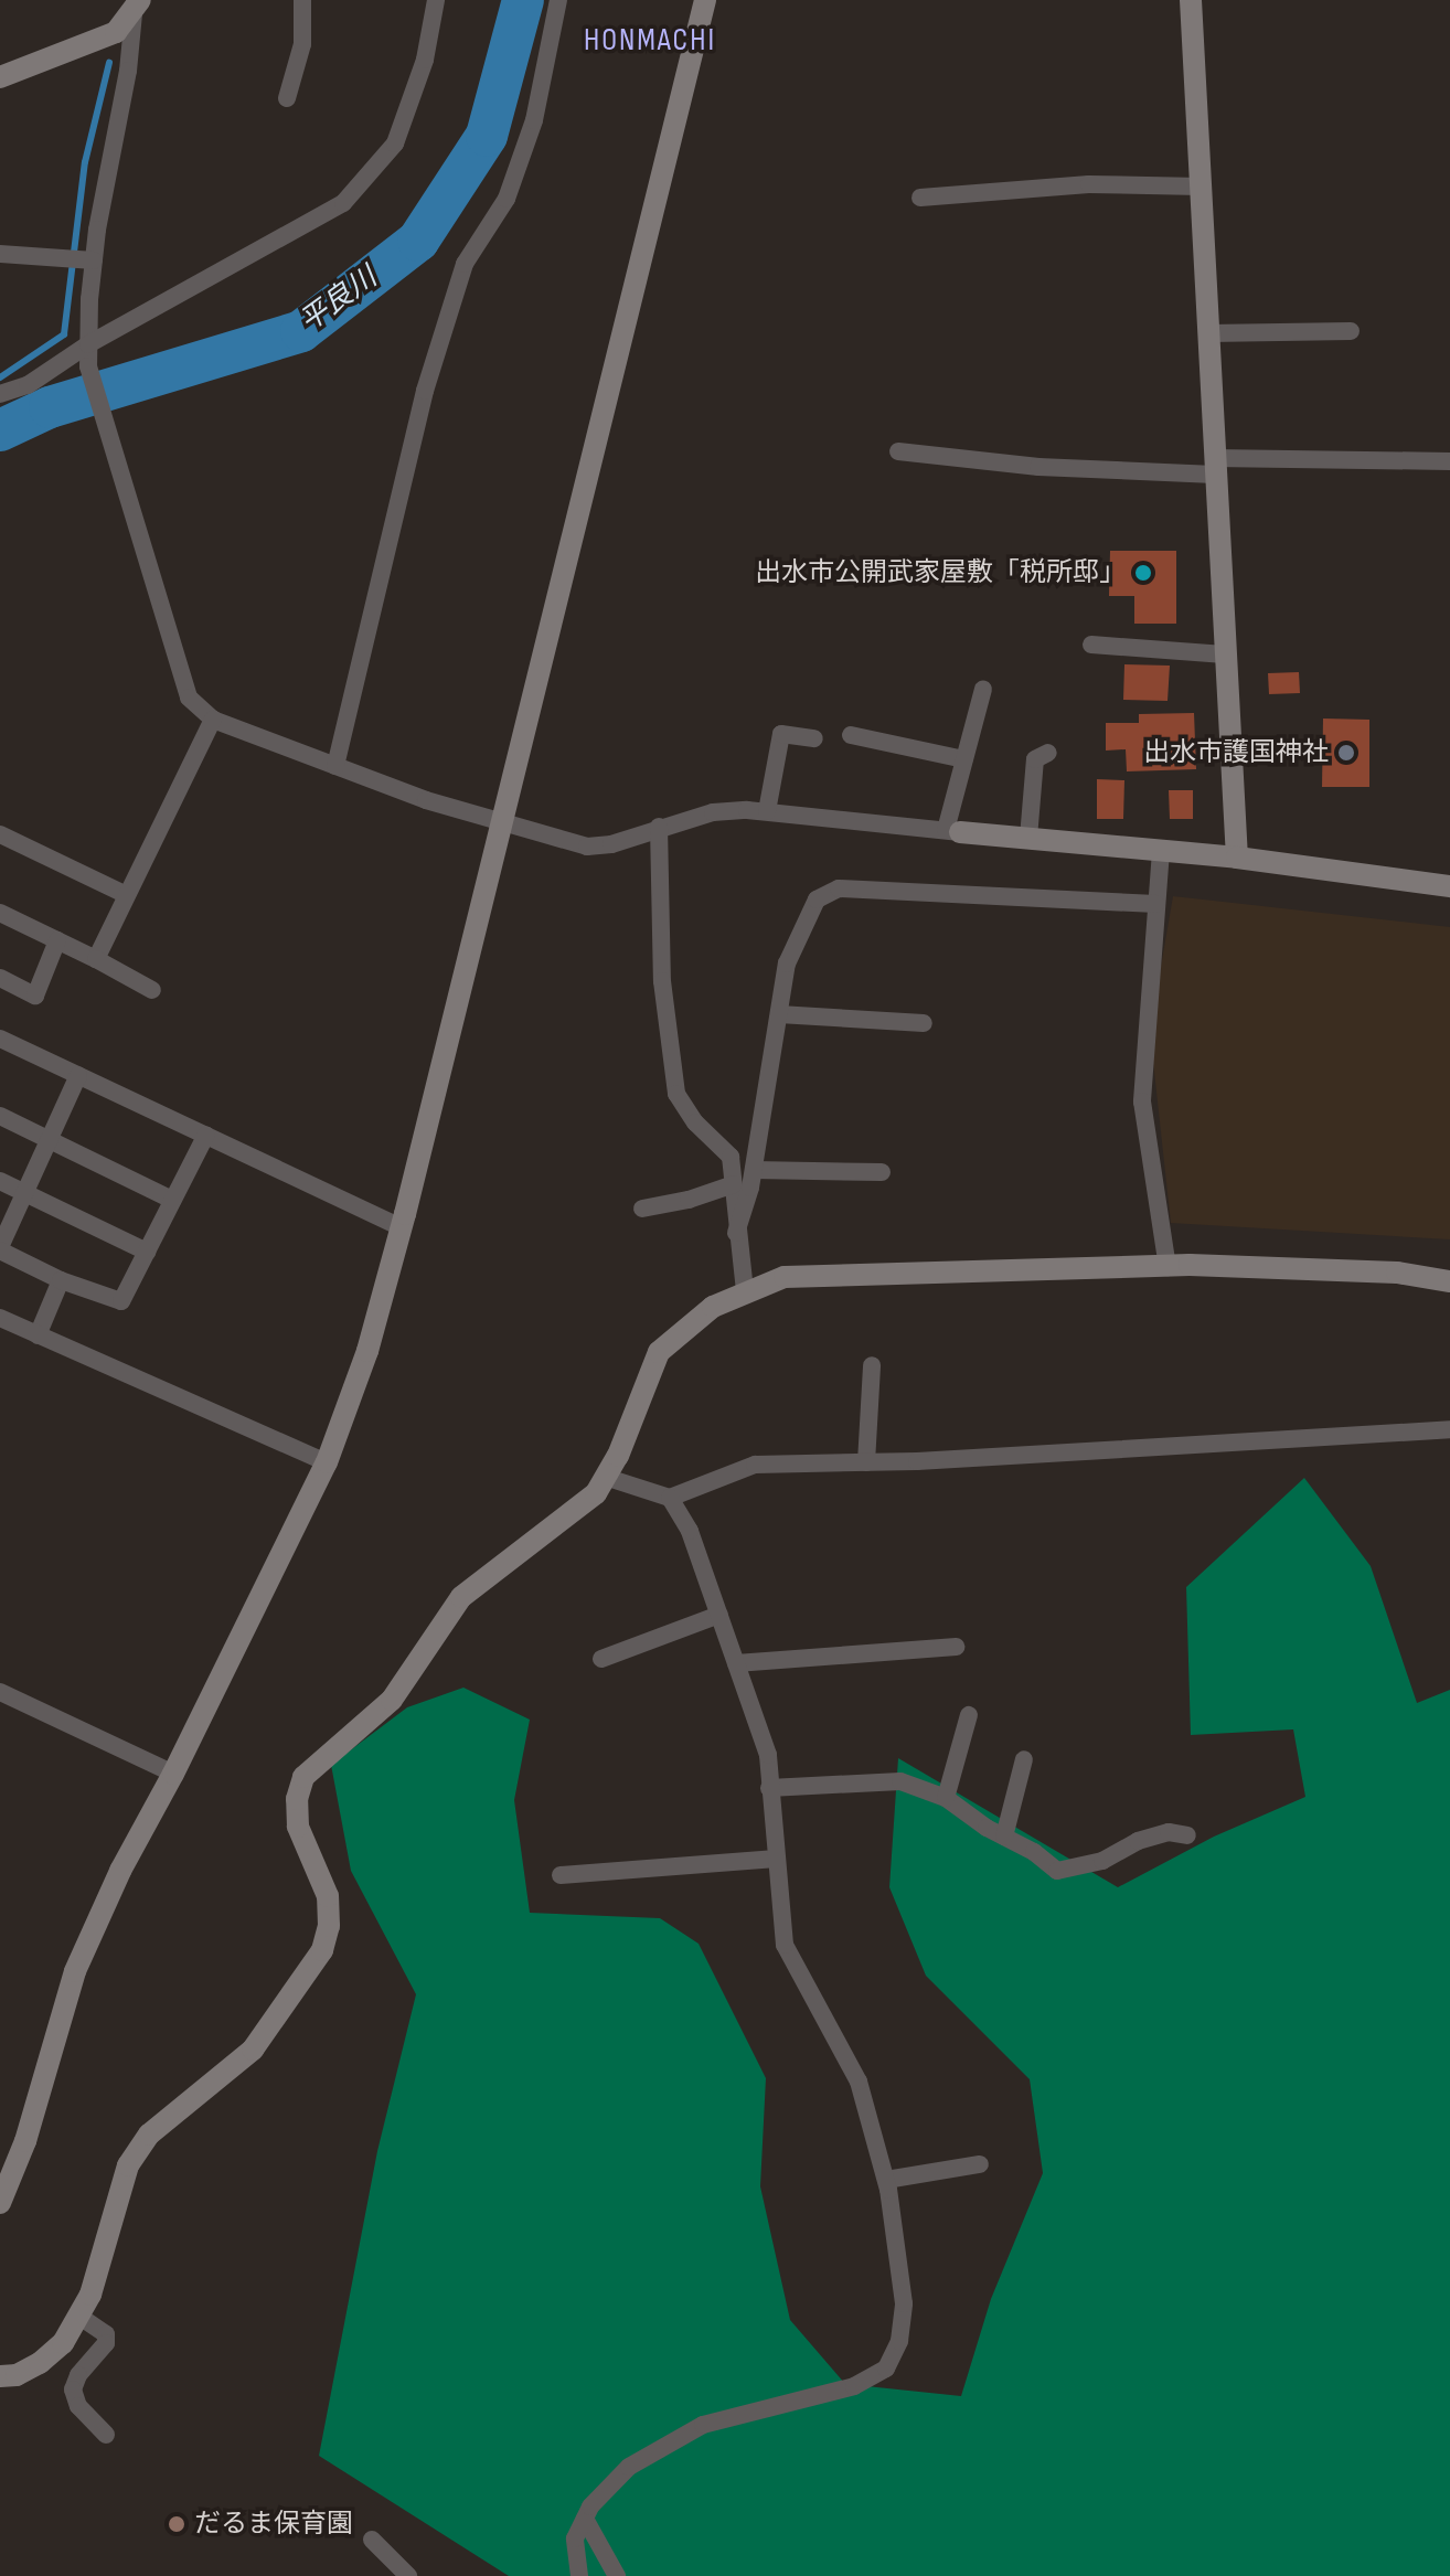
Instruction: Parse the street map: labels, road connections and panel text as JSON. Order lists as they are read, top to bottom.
{
  "districts": ["HONMACHI"],
  "water": ["平良川"],
  "places": ["出水市公開武家屋敷「税所邸」", "出水市護国神社", "だるま保育園"]
}
